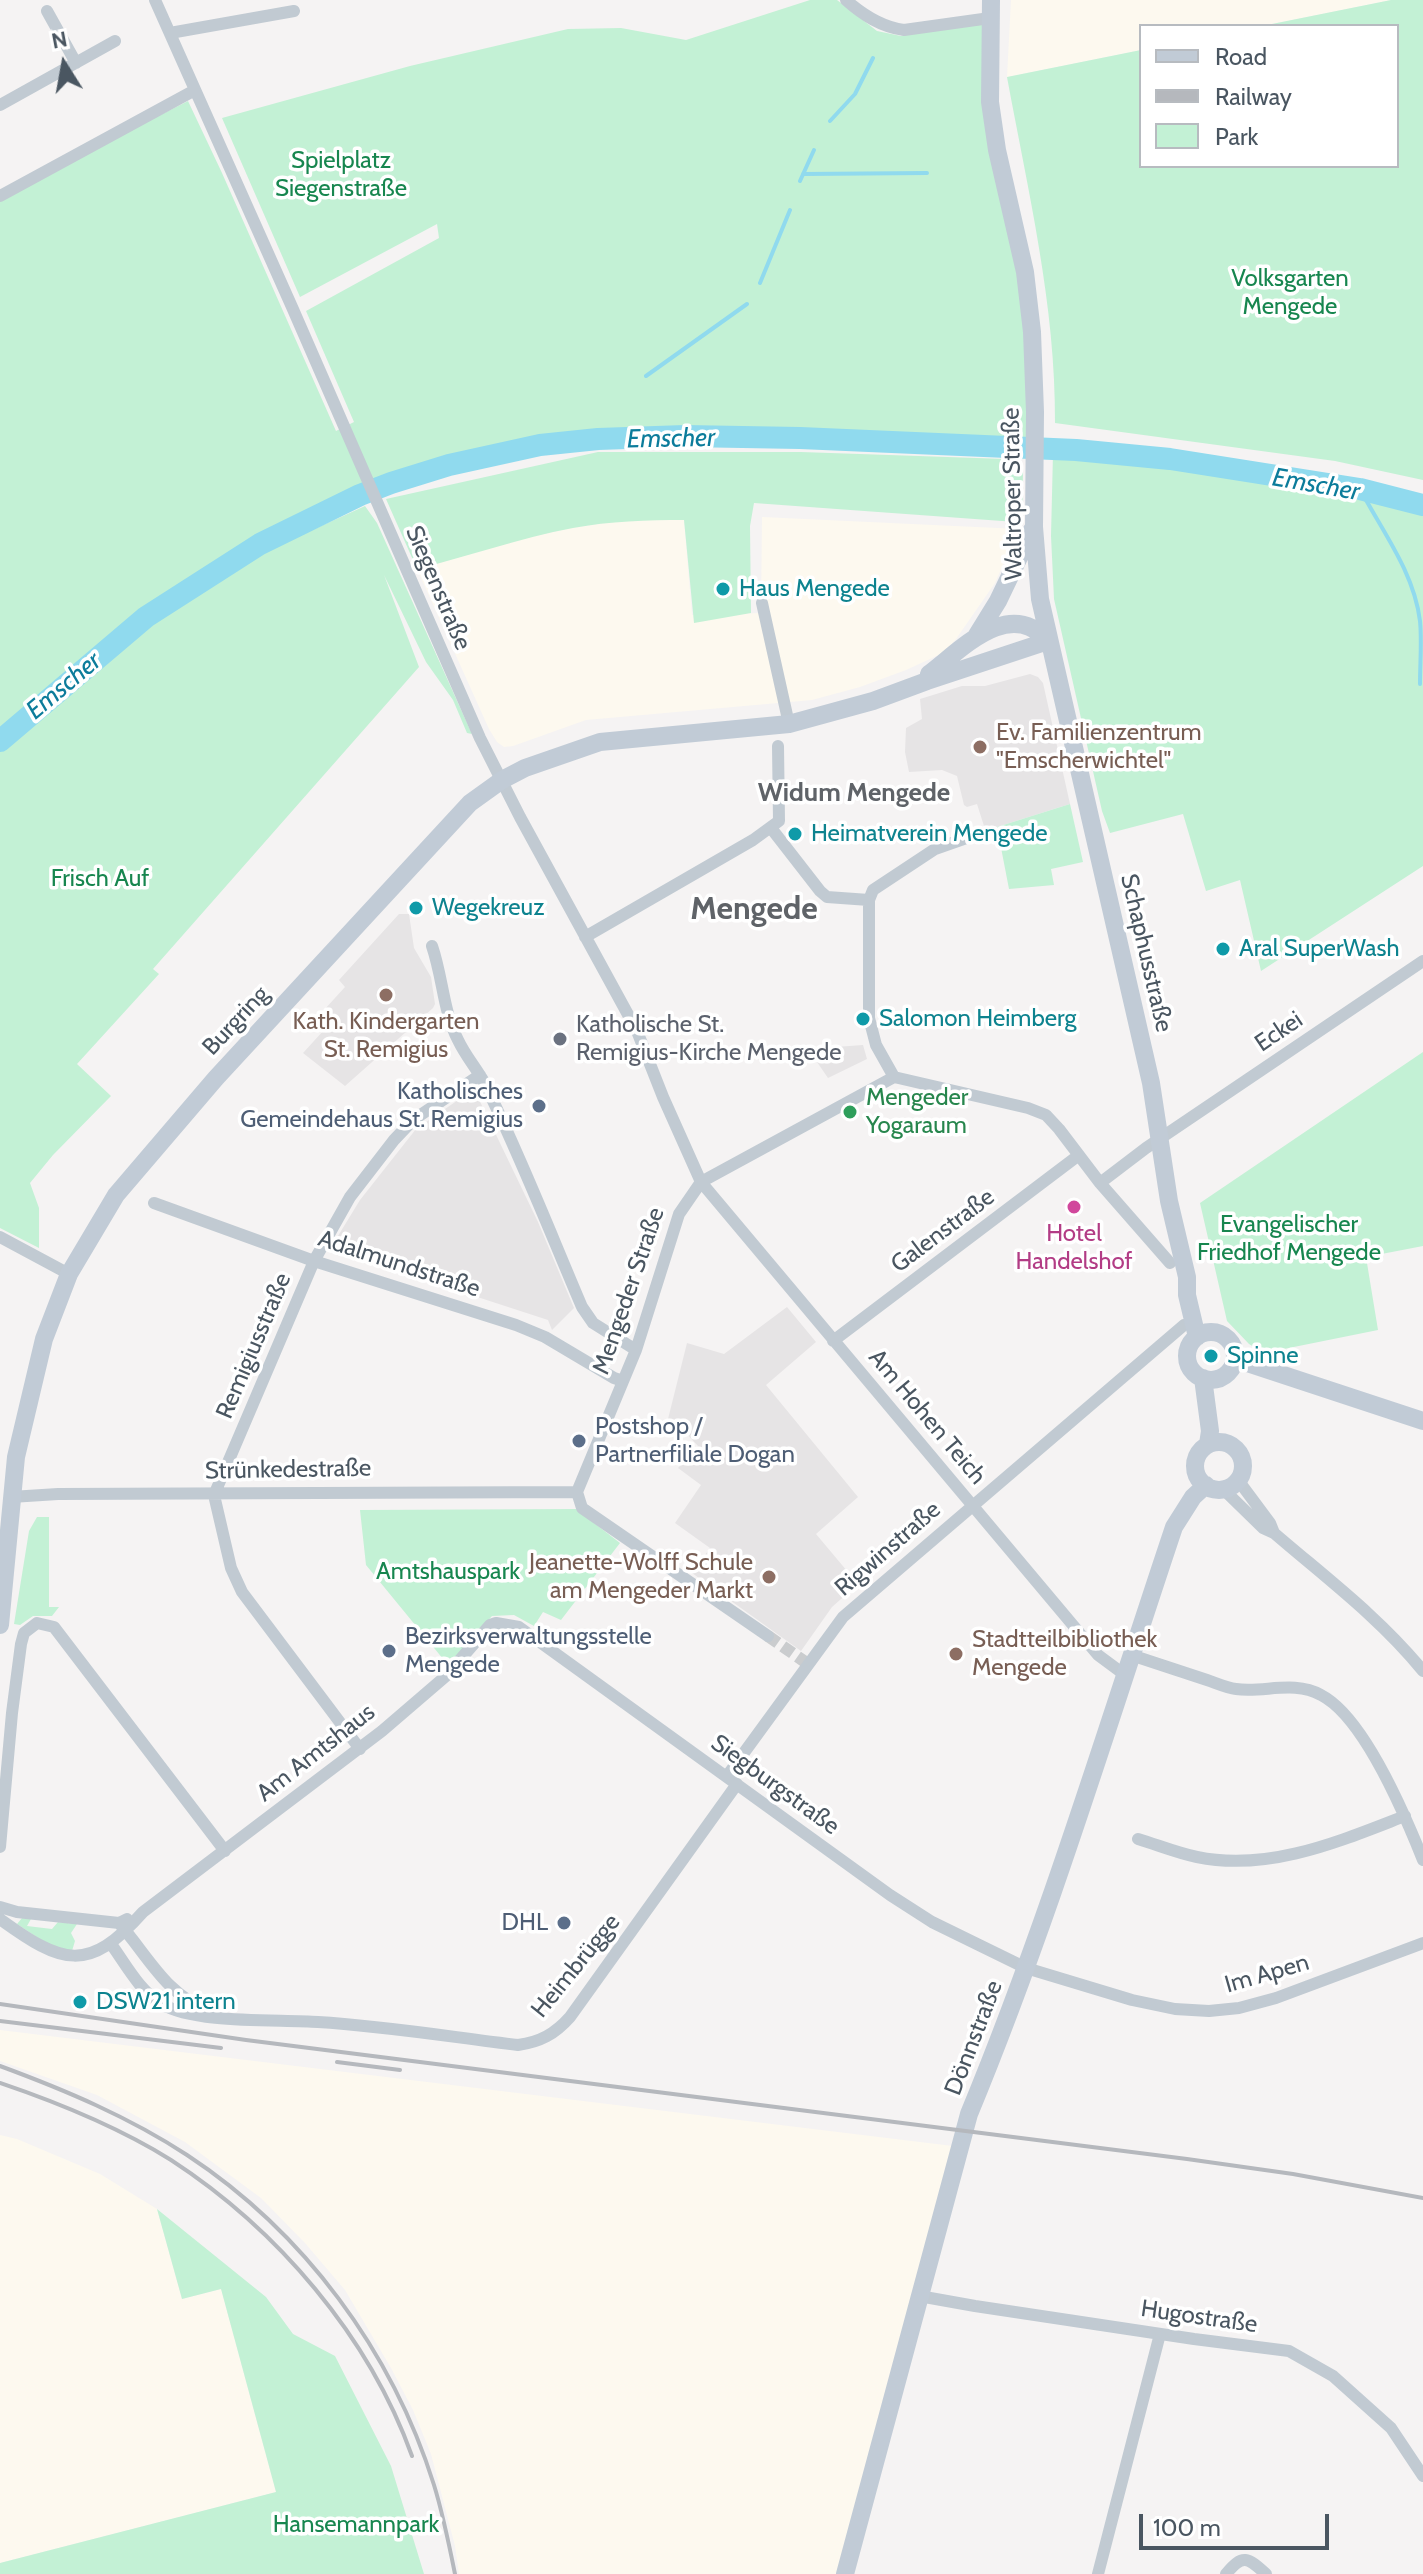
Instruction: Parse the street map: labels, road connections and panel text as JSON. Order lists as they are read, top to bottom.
{
  "streets": {
    "main road": [
      "Waltroper Straße",
      "Schaphusstraße",
      "Burgring",
      "Dönnstraße"
    ],
    "street": [
      "Siegenstraße",
      "Eckei",
      "Galenstraße",
      "Adalmundstraße",
      "Mengeder Straße",
      "Remigiusstraße",
      "Am Hohen Teich",
      "Strünkedestraße",
      "Rigwinstraße",
      "Am Amtshaus",
      "Siegburgstraße",
      "Heimbrügge",
      "Im Apen",
      "Hugostraße"
    ]
  },
  "crossings": [
    ["Waltroper Straße", "Schaphusstraße"],
    ["Siegenstraße", "Burgring"],
    ["Siegenstraße", "Mengeder Straße"],
    ["Siegenstraße", "Am Hohen Teich"],
    ["Schaphusstraße", "Eckei"],
    ["Schaphusstraße", "Rigwinstraße"],
    ["Burgring", "Strünkedestraße"],
    ["Galenstraße", "Am Hohen Teich"],
    ["Adalmundstraße", "Mengeder Straße"],
    ["Adalmundstraße", "Remigiusstraße"],
    ["Mengeder Straße", "Am Hohen Teich"],
    ["Mengeder Straße", "Strünkedestraße"],
    ["Remigiusstraße", "Strünkedestraße"],
    ["Am Hohen Teich", "Rigwinstraße"],
    ["Am Hohen Teich", "Dönnstraße"],
    ["Rigwinstraße", "Siegburgstraße"],
    ["Rigwinstraße", "Heimbrügge"],
    ["Am Amtshaus", "Siegburgstraße"],
    ["Am Amtshaus", "Heimbrügge"],
    ["Siegburgstraße", "Heimbrügge"],
    ["Siegburgstraße", "Im Apen"],
    ["Siegburgstraße", "Dönnstraße"],
    ["Im Apen", "Dönnstraße"],
    ["Dönnstraße", "Hugostraße"]
  ],
  "districts": ["Widum Mengede", "Mengede"],
  "water": ["Emscher"],
  "parks": [
    "Spielplatz Siegenstraße",
    "Volksgarten Mengede",
    "Frisch Auf",
    "Evangelischer Friedhof Mengede",
    "Amtshauspark",
    "Hansemannpark"
  ],
  "places": [
    "Haus Mengede",
    "Ev. Familienzentrum \"Emscherwichtel\"",
    "Heimatverein Mengede",
    "Wegekreuz",
    "Aral SuperWash",
    "Kath. Kindergarten St. Remigius",
    "Salomon Heimberg",
    "Katholische St. Remigius-Kirche Mengede",
    "Katholisches Gemeindehaus St. Remigius",
    "Mengeder Yogaraum",
    "Hotel Handelshof",
    "Spinne",
    "Postshop / Partnerfiliale Dogan",
    "Jeanette-Wolff Schule am Mengeder Markt",
    "Bezirksverwaltungsstelle Mengede",
    "Stadtteilbibliothek Mengede",
    "DHL",
    "DSW21 intern"
  ],
  "legend": ["Road", "Railway", "Park"],
  "scale_bar": "100 m",
  "north": "top"
}
